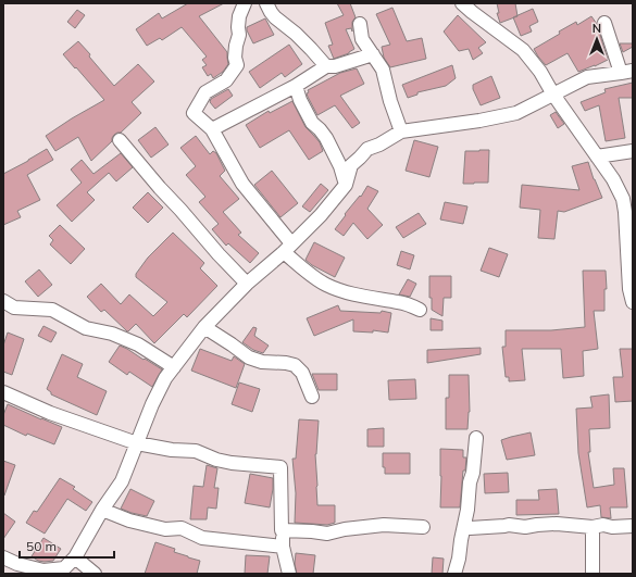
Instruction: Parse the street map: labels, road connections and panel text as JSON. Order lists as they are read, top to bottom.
{
  "scale_bar": "50 m",
  "north": "top"
}
